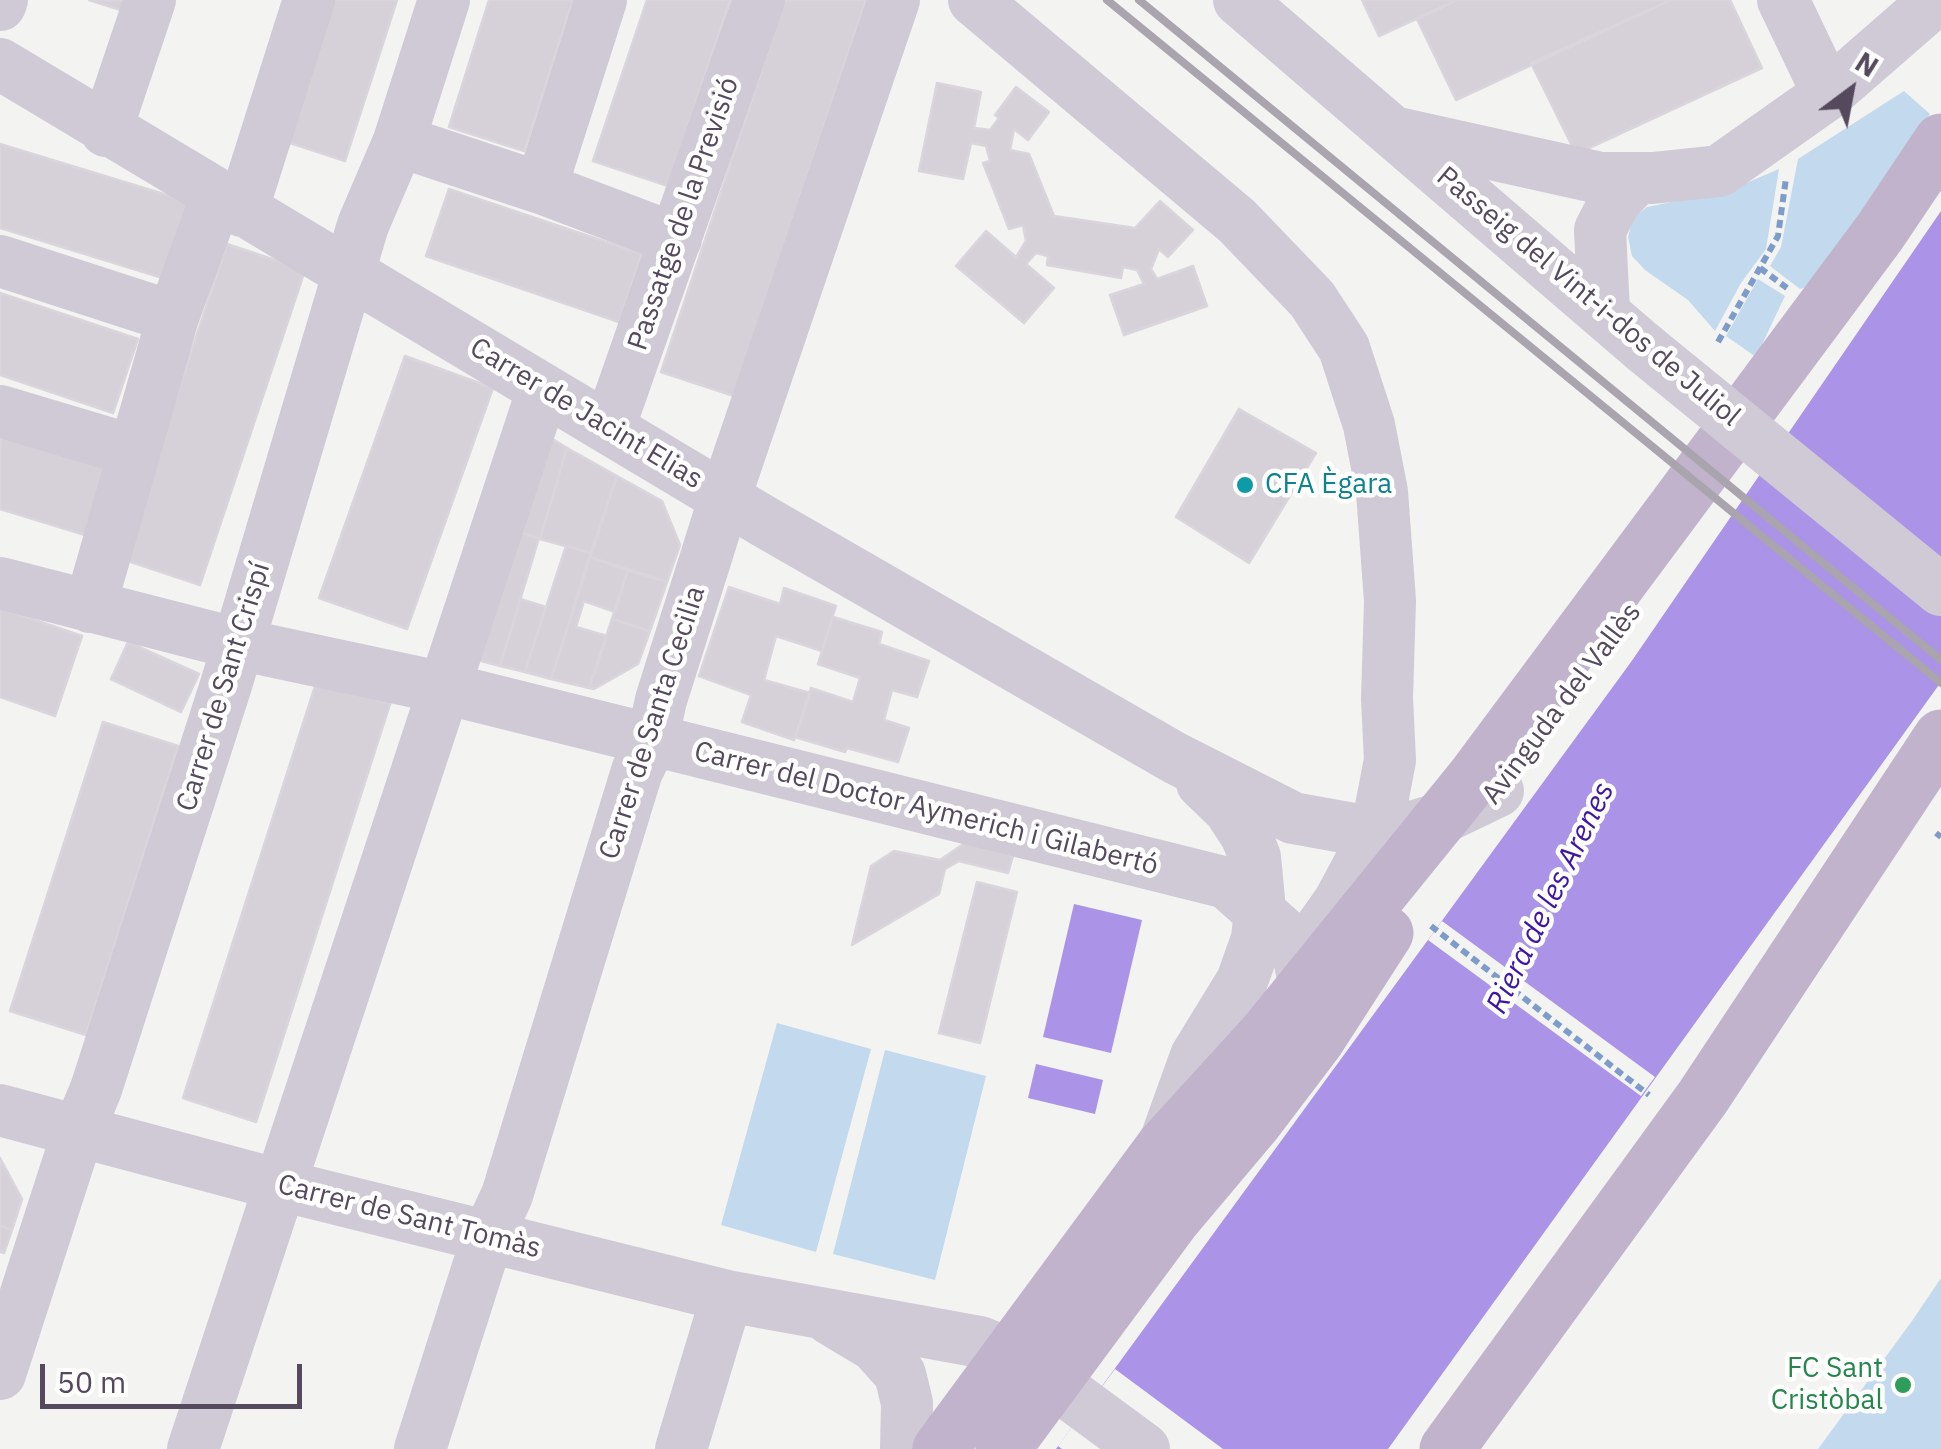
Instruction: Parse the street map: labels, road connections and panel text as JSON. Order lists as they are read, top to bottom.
{
  "streets": {
    "main road": ["Avinguda del Vallès"],
    "street": [
      "Passatge de la Previsió",
      "Passeig del Vint-i-dos de Juliol",
      "Carrer de Jacint Elias",
      "Carrer de Sant Crispí",
      "Carrer de Santa Cecilia",
      "Carrer del Doctor Aymerich i Gilabertó",
      "Carrer de Sant Tomàs"
    ]
  },
  "crossings": [
    ["Passatge de la Previsió", "Carrer de Jacint Elias"],
    ["Carrer de Jacint Elias", "Carrer de Sant Crispí"],
    ["Carrer de Jacint Elias", "Avinguda del Vallès"],
    ["Carrer de Jacint Elias", "Carrer de Santa Cecilia"],
    ["Carrer de Jacint Elias", "Carrer del Doctor Aymerich i Gilabertó"],
    ["Carrer de Sant Crispí", "Carrer del Doctor Aymerich i Gilabertó"],
    ["Carrer de Sant Crispí", "Carrer de Sant Tomàs"],
    ["Avinguda del Vallès", "Carrer de Sant Tomàs"],
    ["Carrer de Santa Cecilia", "Carrer del Doctor Aymerich i Gilabertó"],
    ["Carrer de Santa Cecilia", "Carrer de Sant Tomàs"]
  ],
  "water": ["Riera de les Arenes"],
  "places": ["CFA Ègara", "FC Sant Cristòbal"],
  "scale_bar": "50 m",
  "north": "top right"
}
